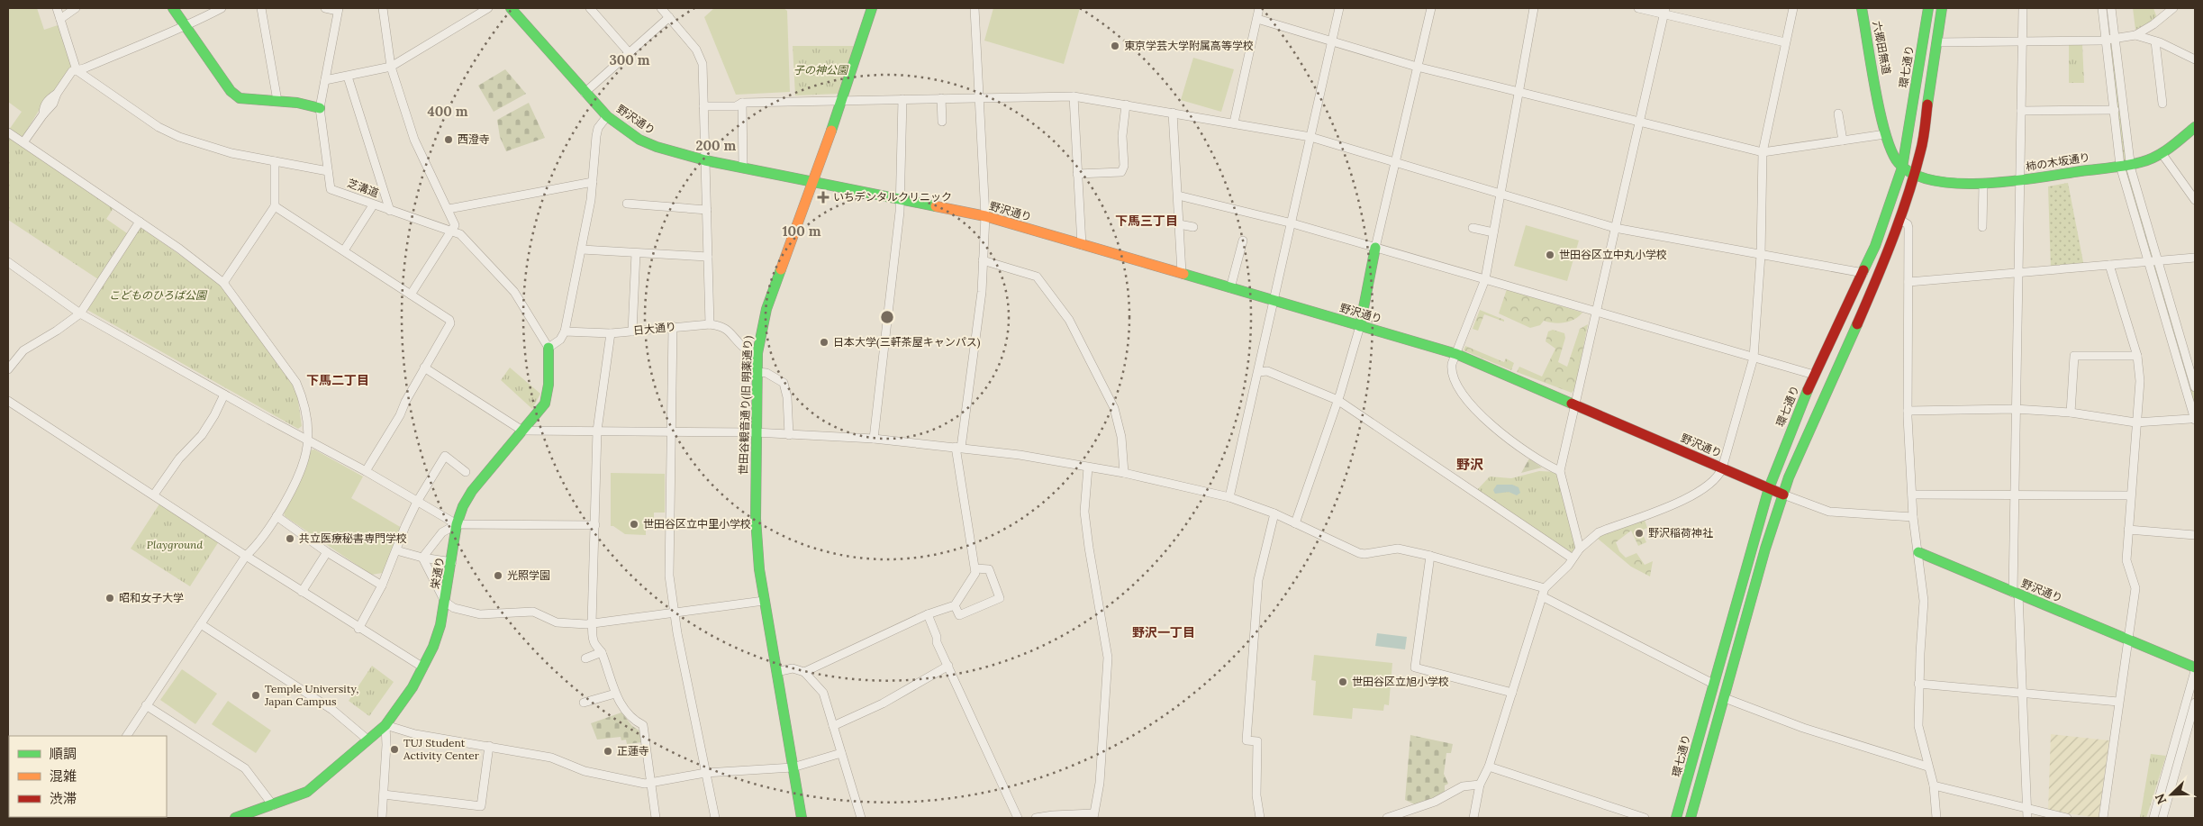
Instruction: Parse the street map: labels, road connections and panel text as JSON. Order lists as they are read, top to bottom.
{
  "streets": {
    "street": [
      "六郷田無道",
      "環七通り",
      "野沢通り",
      "柿の木坂通り",
      "芝溝道",
      "日大通り",
      "世田谷観音通り(旧 明薬通り)",
      "栄通り"
    ]
  },
  "crossings": [
    ["六郷田無道", "環七通り"],
    ["六郷田無道", "柿の木坂通り"],
    ["環七通り", "野沢通り"],
    ["環七通り", "柿の木坂通り"],
    ["野沢通り", "世田谷観音通り(旧 明薬通り)"],
    ["芝溝道", "栄通り"],
    ["日大通り", "世田谷観音通り(旧 明薬通り)"]
  ],
  "districts": [
    "下馬三丁目",
    "下馬二丁目",
    "野沢",
    "野沢一丁目"
  ],
  "parks": ["子の神公園", "こどものひろば公園", "Playground"],
  "places": {
    "other": [
      "東京学芸大学附属高等学校",
      "西澄寺",
      "世田谷区立中丸小学校",
      "日本大学(三軒茶屋キャンパス)",
      "世田谷区立中里小学校",
      "野沢稲荷神社",
      "共立医療秘書専門学校",
      "光照学園",
      "昭和女子大学",
      "世田谷区立旭小学校",
      "Temple University, Japan Campus",
      "TUJ Student Activity Center",
      "正蓮寺"
    ],
    "health": ["いちデンタルクリニック"]
  },
  "legend": ["順調", "混雑", "渋滞"],
  "north": "bottom left",
  "rings": [
    "300 m",
    "400 m",
    "200 m",
    "100 m"
  ]
}
